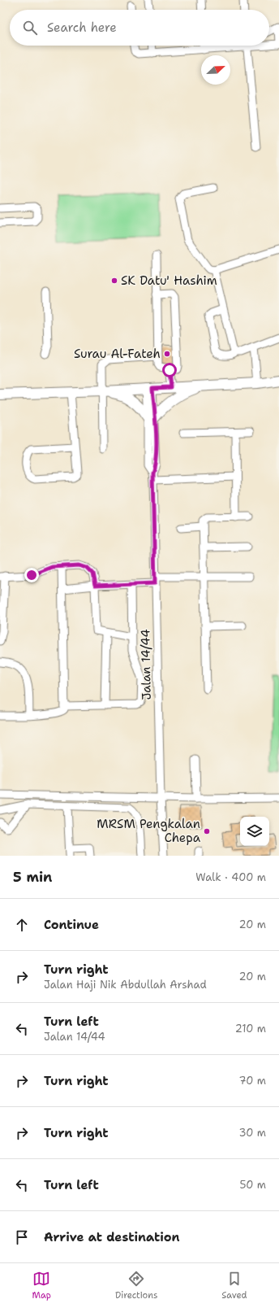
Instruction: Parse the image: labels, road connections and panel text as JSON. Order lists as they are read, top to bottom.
{
  "streets": {
    "street": ["Jalan 14/44"]
  },
  "places": ["SK Datu' Hashim", "Surau Al-Fateh", "MRSM Pengkalan Chepa"],
  "north": "top right",
  "page": {
    "search": "Search here",
    "heading": ["5 min", "Walk · 400 m"],
    "list": [
      ["Continue", "20 m"],
      ["Turn right", "Jalan Haji Nik Abdullah Arshad", "20 m"],
      ["Turn left", "Jalan 14/44", "210 m"],
      ["Turn right", "70 m"],
      ["Turn right", "30 m"],
      ["Turn left", "50 m"],
      "Arrive at destination"
    ],
    "nav": ["Map", "Directions", "Saved"]
  }
}
